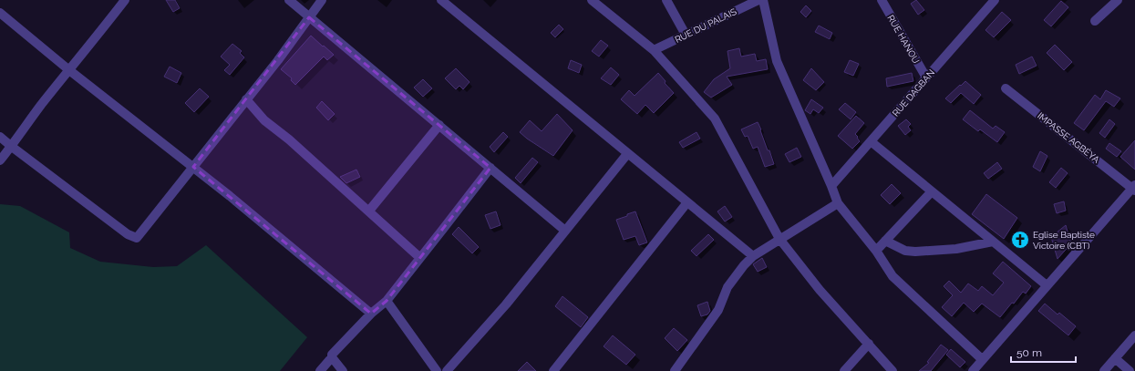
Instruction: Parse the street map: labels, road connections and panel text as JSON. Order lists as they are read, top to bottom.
{
  "streets": {
    "street": [
      "RUE DU PALAIS",
      "RUE HANOU",
      "RUE DAGBAN",
      "IMPASSE AGBÉYA"
    ]
  },
  "crossings": [
    ["RUE HANOU", "RUE DAGBAN"]
  ],
  "places": {
    "church": ["Eglise Baptiste Victoire (CBT)"]
  },
  "scale_bar": "50 m"
}
